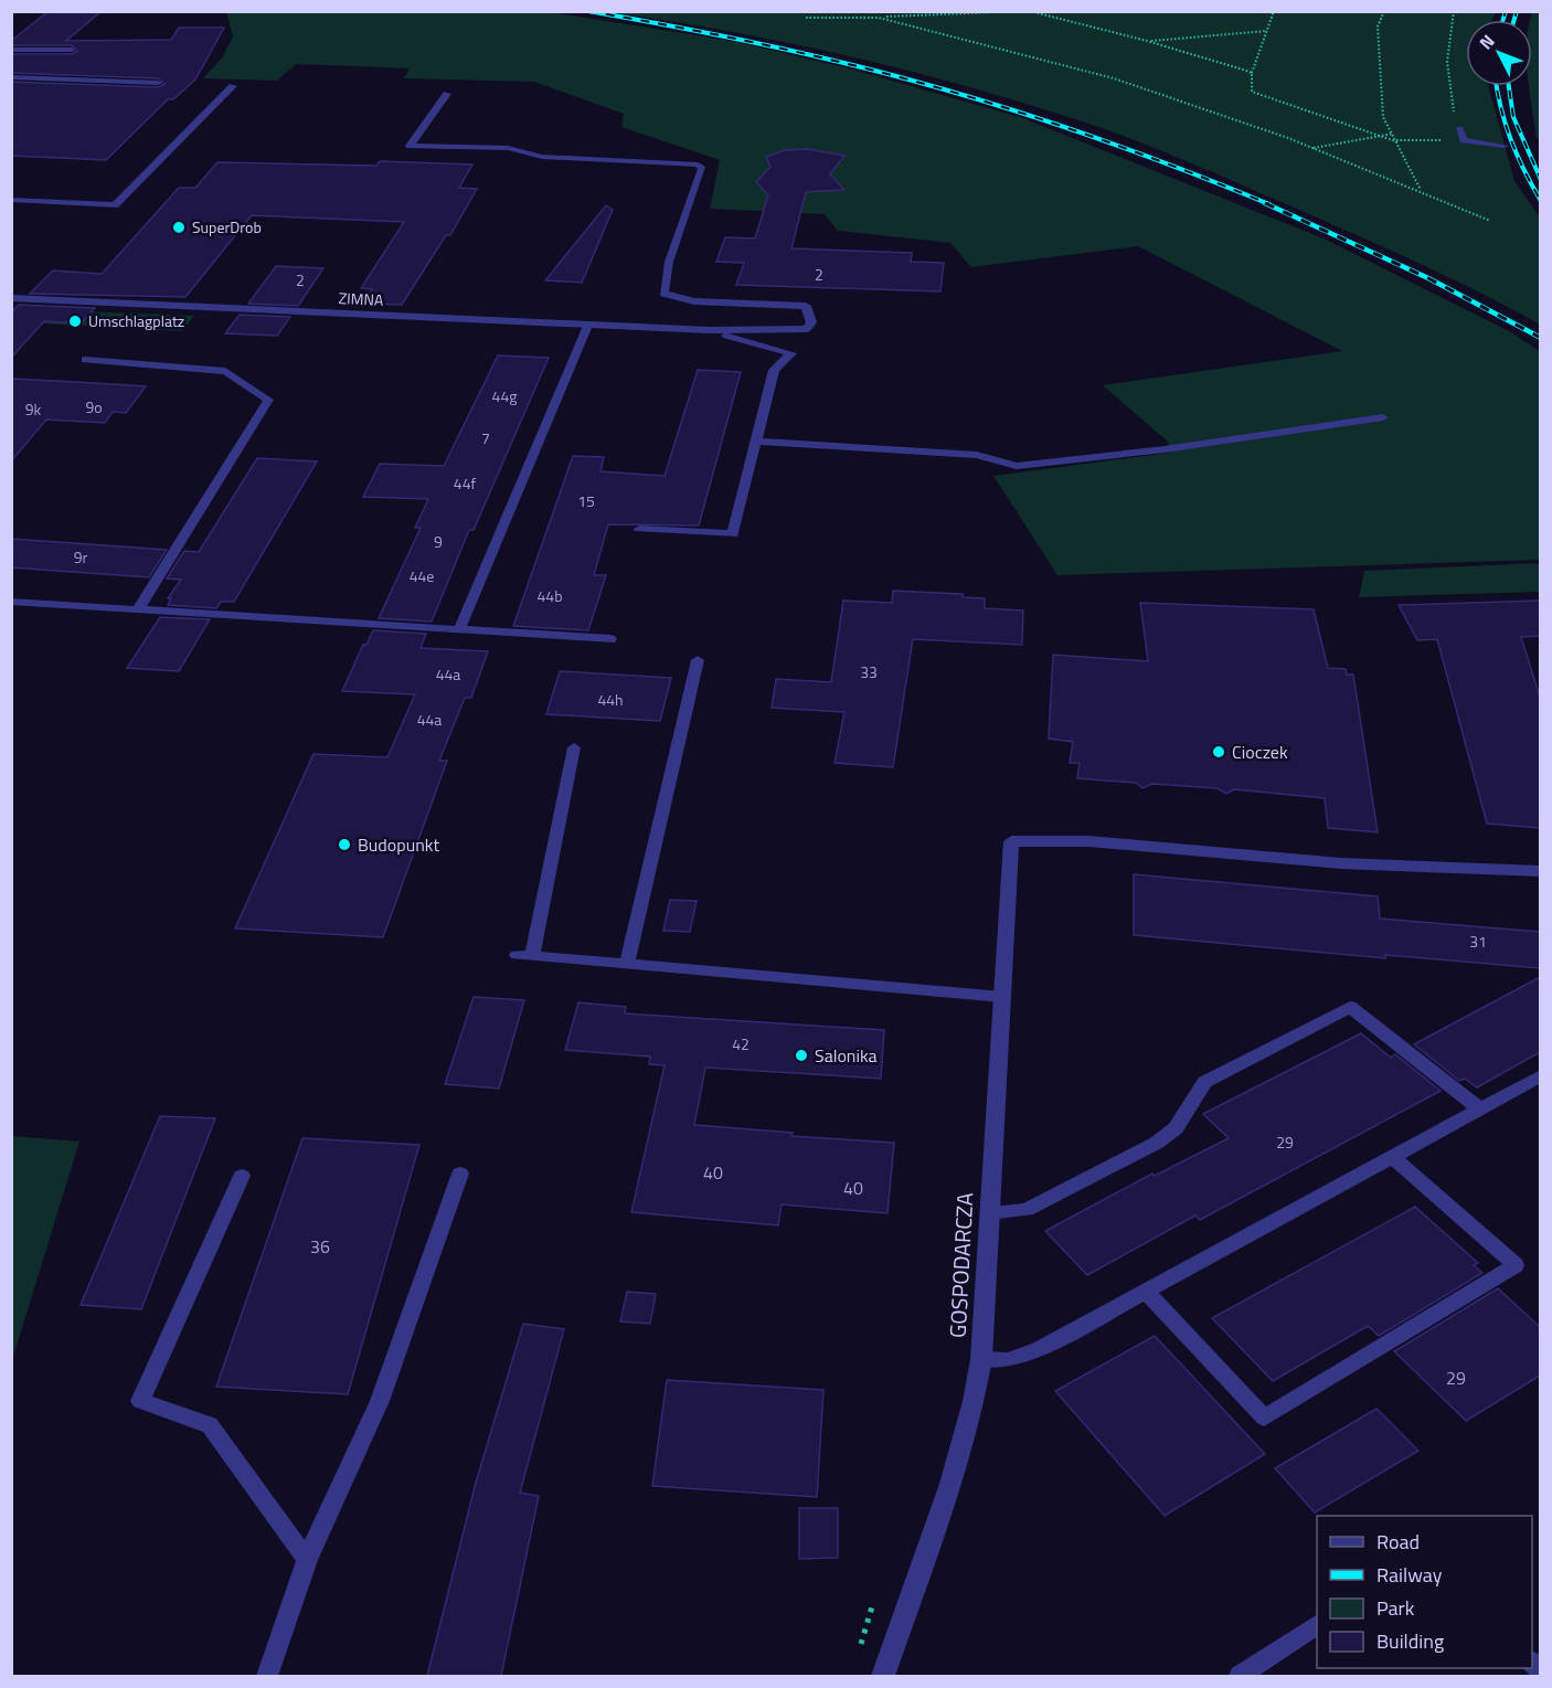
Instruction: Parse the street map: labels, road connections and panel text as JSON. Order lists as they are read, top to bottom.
{
  "streets": {
    "street": ["ZIMNA", "GOSPODARCZA"]
  },
  "places": [
    "SuperDrob",
    "Umschlagplatz",
    "Cioczek",
    "Budopunkt",
    "Salonika"
  ],
  "house_numbers": [
    "2",
    "2",
    "44g",
    "9o",
    "9k",
    "7",
    "44f",
    "15",
    "9",
    "9r",
    "44e",
    "44b",
    "33",
    "44a",
    "44h",
    "44a",
    "31",
    "42",
    "29",
    "40",
    "40",
    "36",
    "29"
  ],
  "legend": [
    "Road",
    "Railway",
    "Park",
    "Building"
  ],
  "north": "top left"
}
